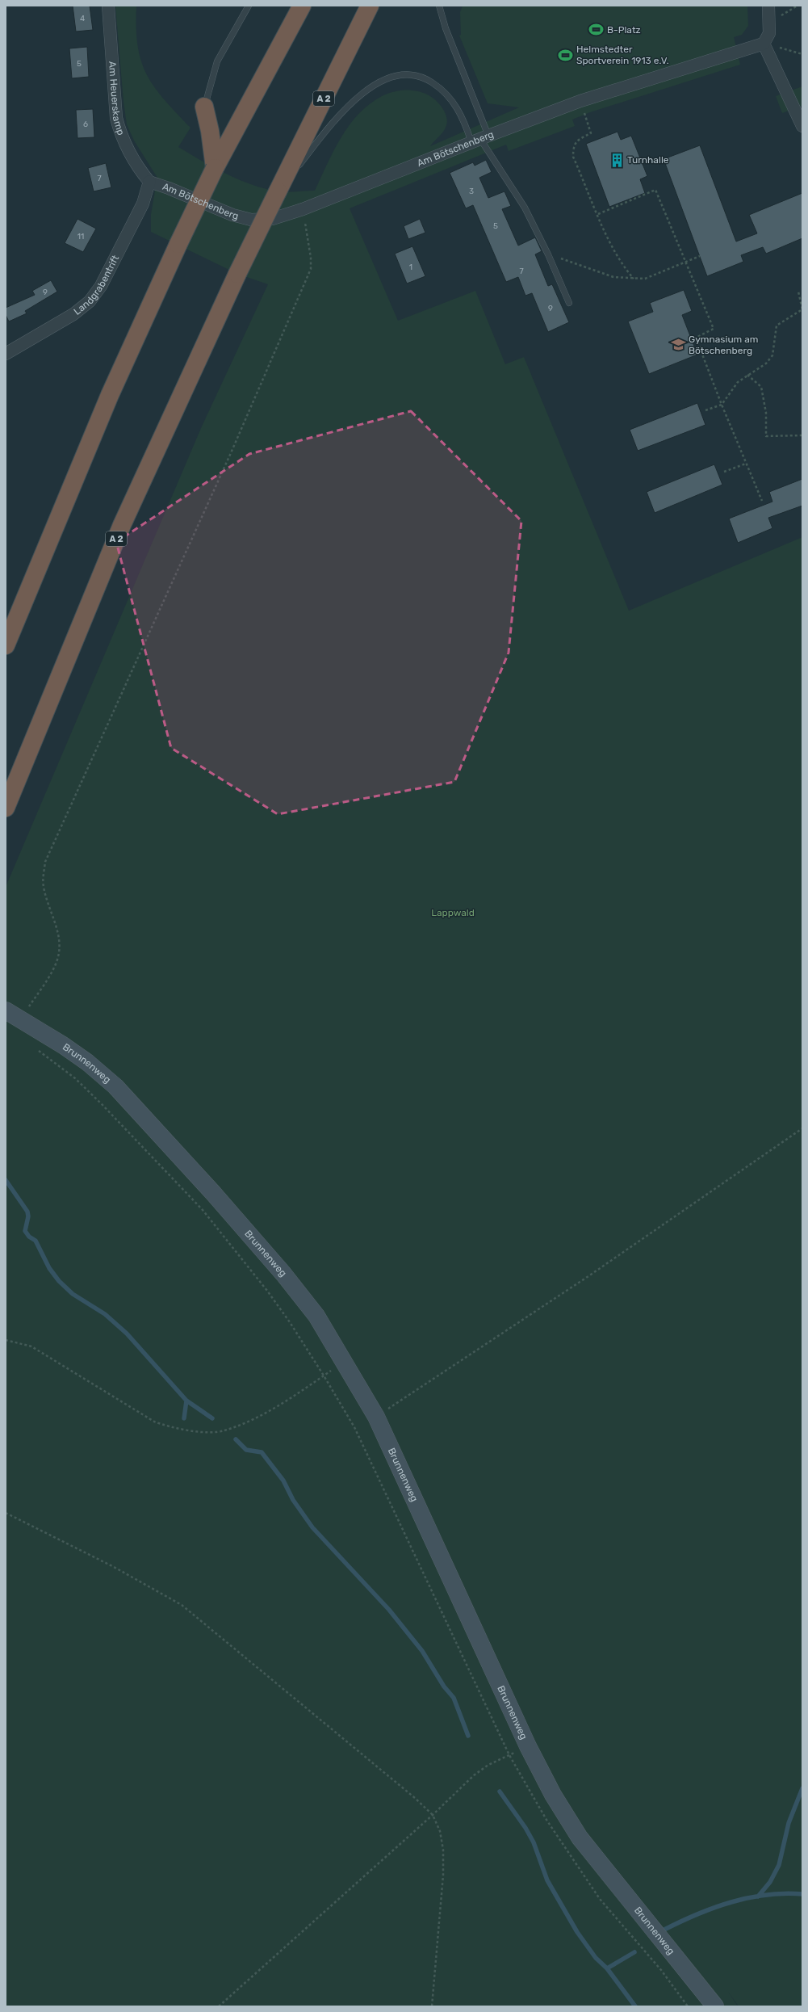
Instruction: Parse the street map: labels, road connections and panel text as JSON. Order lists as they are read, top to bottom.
{
  "streets": {
    "highway": ["A 2"],
    "main road": ["Brunnenweg"],
    "street": ["Am Heuerskamp", "Am Bötschenberg", "Landgrabentrift"]
  },
  "crossings": [
    ["Am Heuerskamp", "Am Bötschenberg"],
    ["Am Heuerskamp", "Landgrabentrift"],
    ["Am Bötschenberg", "Landgrabentrift"]
  ],
  "parks": ["Lappwald"],
  "places": {
    "sports": ["B-Platz", "Helmstedter Sportverein 1913 e.V."],
    "building": ["Turnhalle"],
    "school or university": ["Gymnasium am Bötschenberg"]
  },
  "house_numbers": [
    "4",
    "5",
    "6",
    "7",
    "3",
    "5",
    "11",
    "1",
    "7",
    "9",
    "9"
  ]
}
